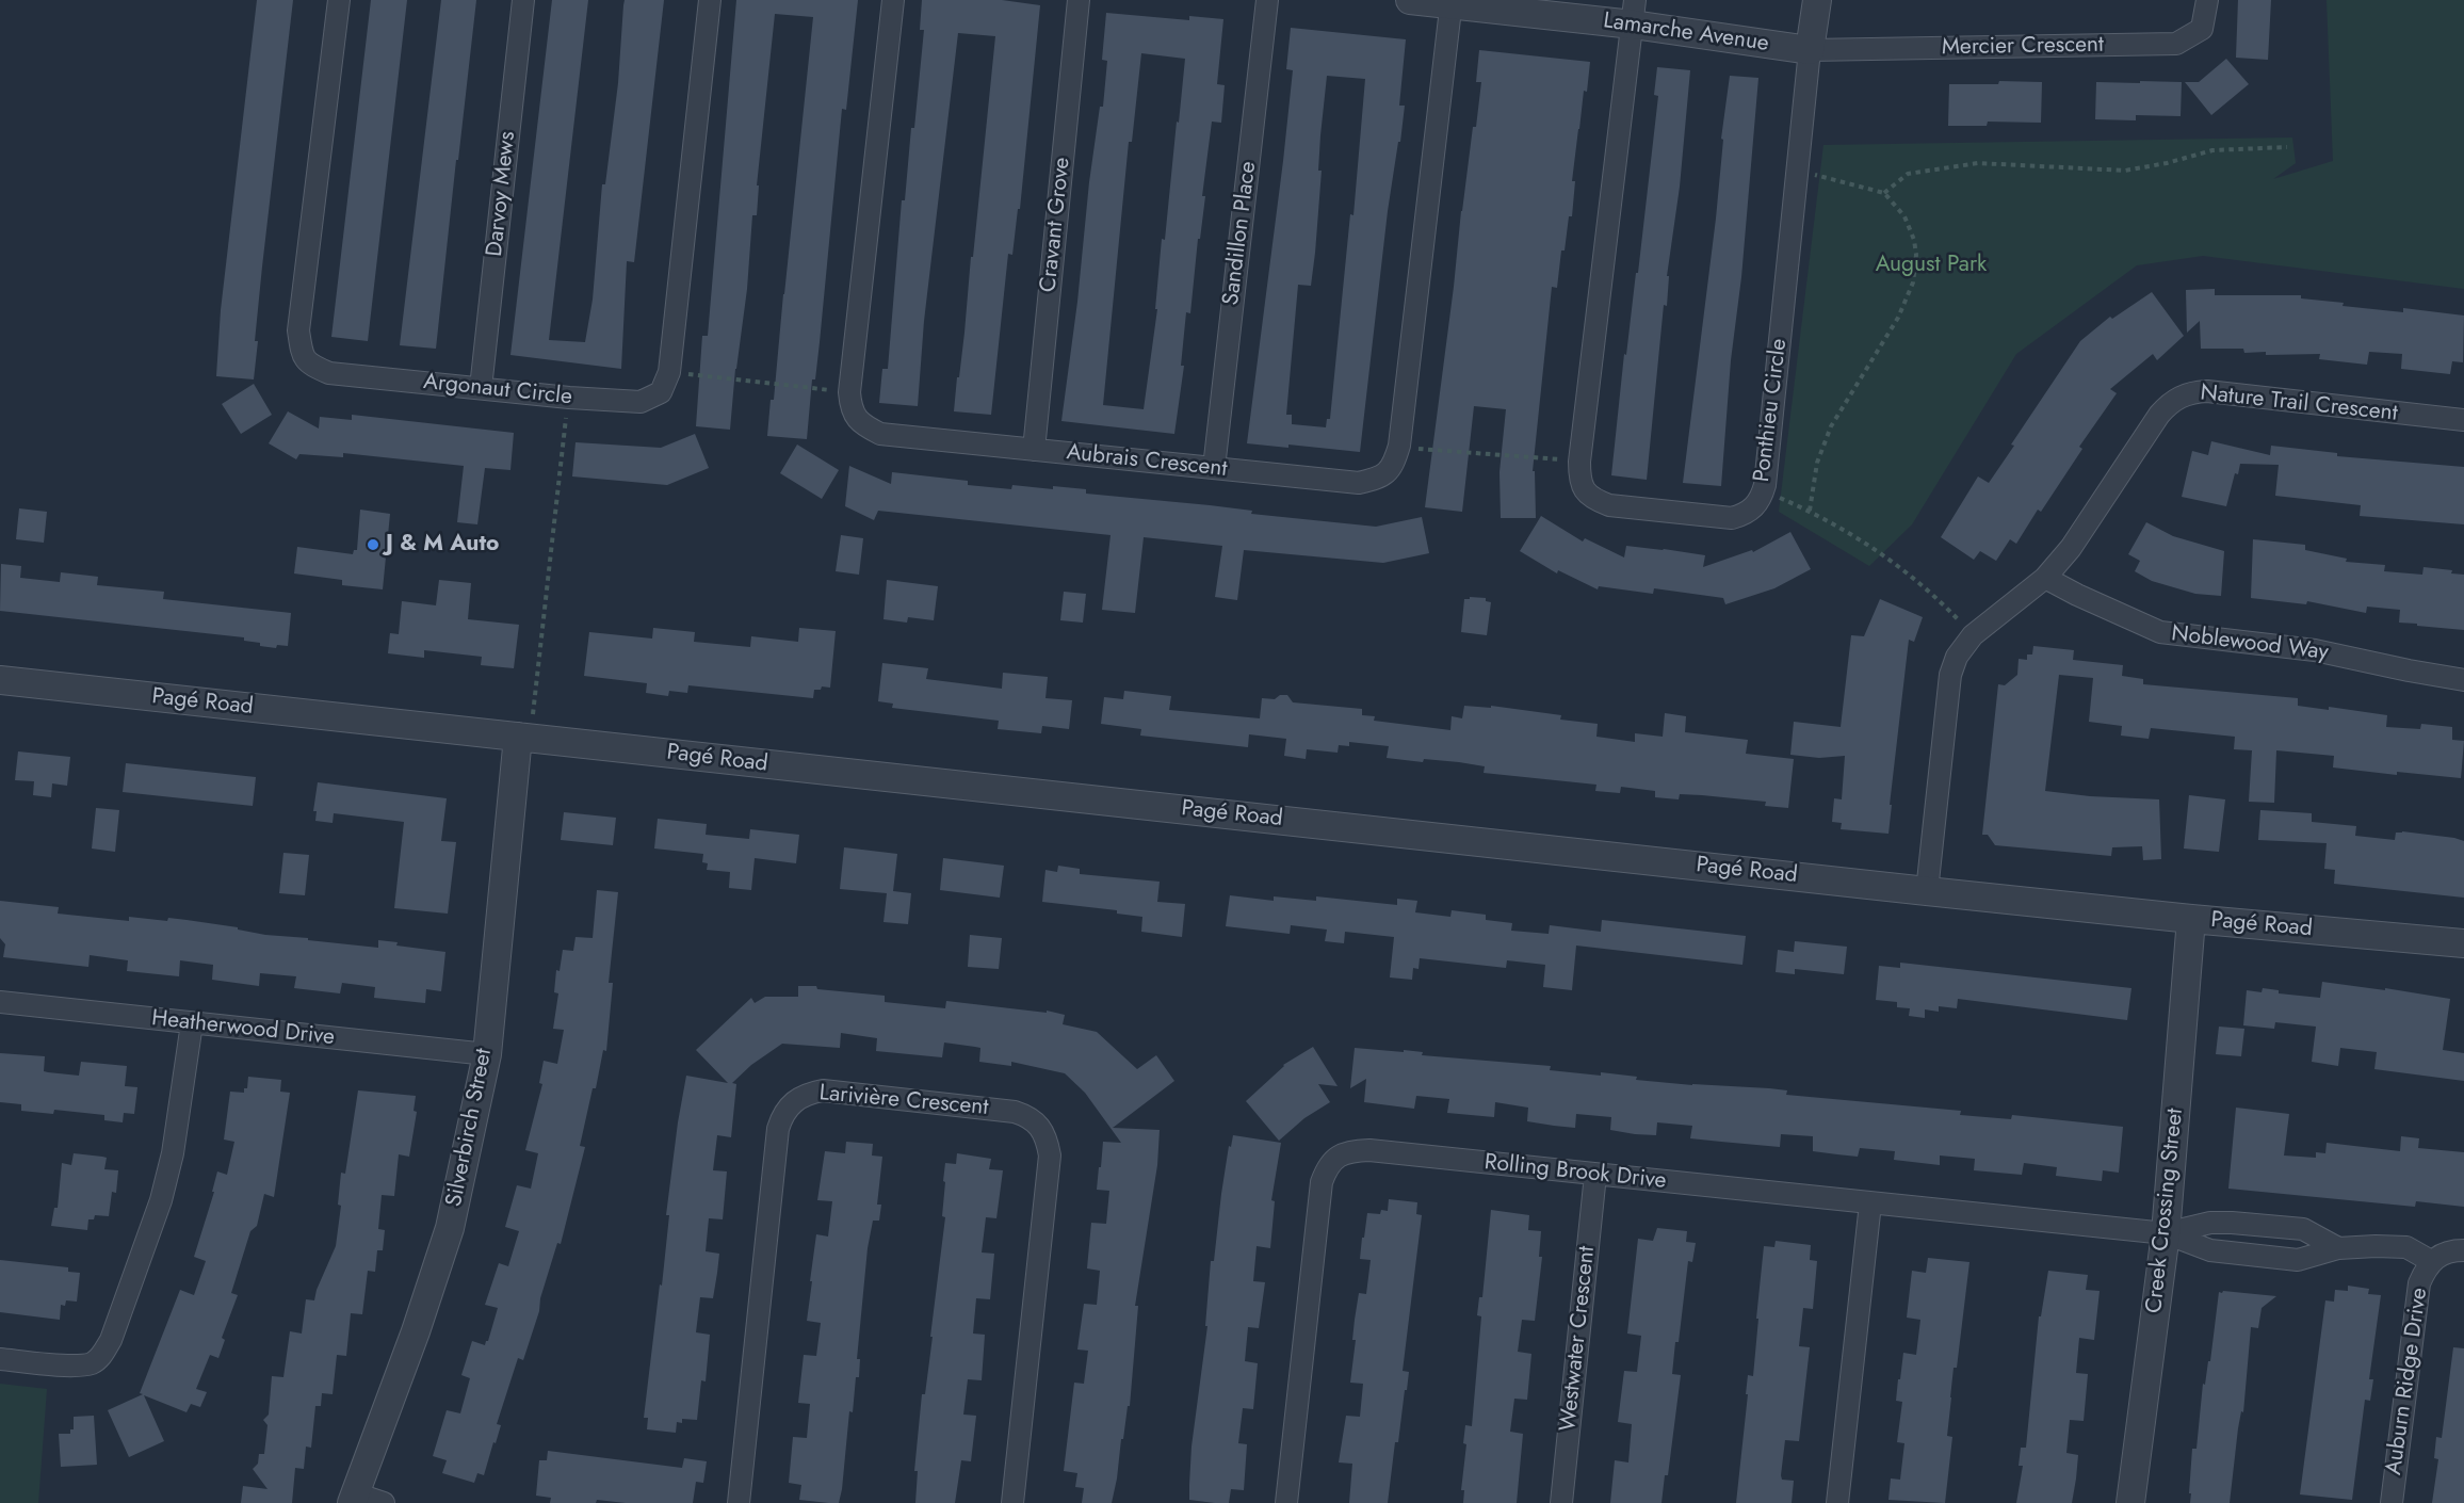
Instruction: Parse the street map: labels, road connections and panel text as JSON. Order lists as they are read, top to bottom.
{
  "streets": {
    "street": [
      "Lamarche Avenue",
      "Mercier Crescent",
      "Darvoy Mews",
      "Cravant Grove",
      "Sandillon Place",
      "Argonaut Circle",
      "Nature Trail Crescent",
      "Ponthieu Circle",
      "Aubrais Crescent",
      "Noblewood Way",
      "Pagé Road",
      "Heatherwood Drive",
      "Larivière Crescent",
      "Silverbirch Street",
      "Rolling Brook Drive",
      "Creek Crossing Street",
      "Westwater Crescent",
      "Auburn Ridge Drive"
    ]
  },
  "crossings": [
    ["Lamarche Avenue", "Mercier Crescent"],
    ["Lamarche Avenue", "Ponthieu Circle"],
    ["Lamarche Avenue", "Aubrais Crescent"],
    ["Mercier Crescent", "Ponthieu Circle"],
    ["Darvoy Mews", "Argonaut Circle"],
    ["Cravant Grove", "Aubrais Crescent"],
    ["Sandillon Place", "Aubrais Crescent"],
    ["Nature Trail Crescent", "Noblewood Way"],
    ["Nature Trail Crescent", "Pagé Road"],
    ["Pagé Road", "Silverbirch Street"],
    ["Pagé Road", "Creek Crossing Street"],
    ["Heatherwood Drive", "Silverbirch Street"],
    ["Rolling Brook Drive", "Creek Crossing Street"],
    ["Rolling Brook Drive", "Westwater Crescent"],
    ["Rolling Brook Drive", "Auburn Ridge Drive"],
    ["Creek Crossing Street", "Auburn Ridge Drive"]
  ],
  "parks": ["August Park"],
  "places": ["J & M Auto"]
}
